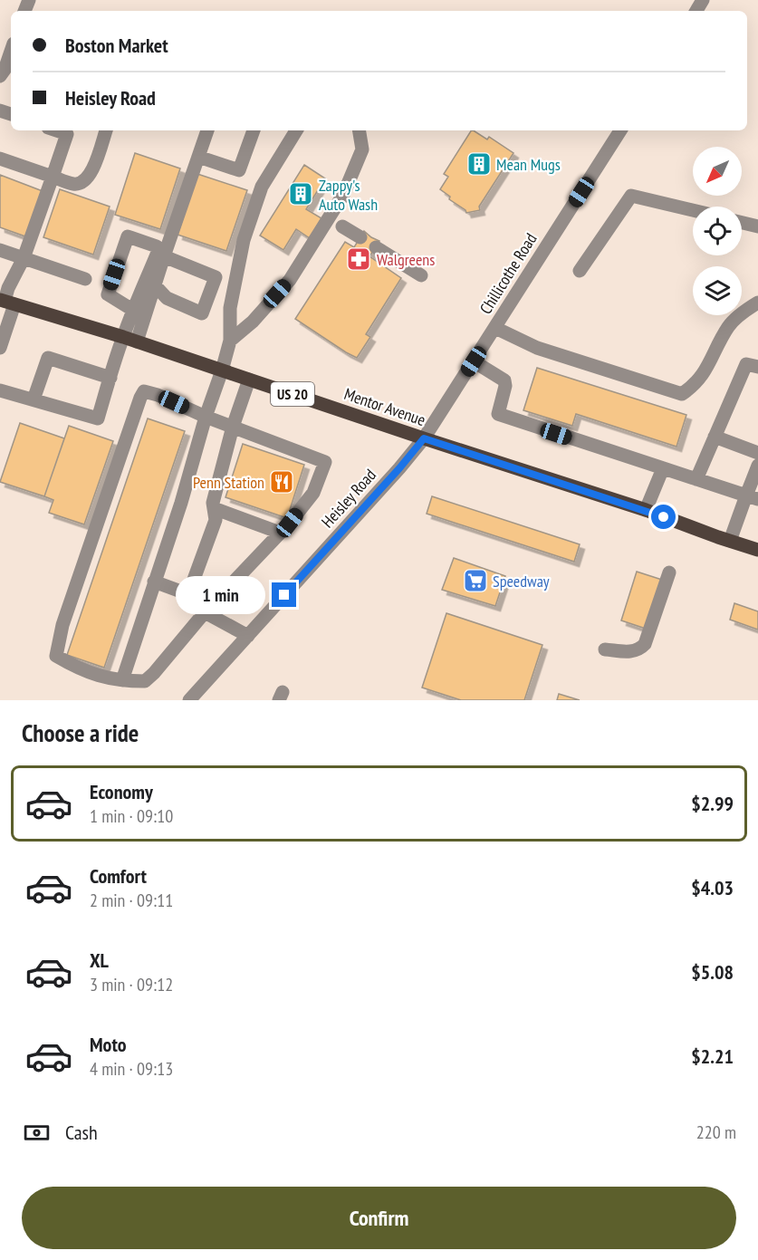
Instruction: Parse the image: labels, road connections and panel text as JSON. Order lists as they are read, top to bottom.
{
  "streets": {
    "main road": ["US 20", "Mentor Avenue"],
    "street": ["Chillicothe Road", "Heisley Road"]
  },
  "crossings": [
    ["Chillicothe Road", "Mentor Avenue"],
    ["Chillicothe Road", "Heisley Road"],
    ["Mentor Avenue", "Heisley Road"]
  ],
  "places": {
    "building": ["Mean Mugs", "Zappy's Auto Wash"],
    "pharmacy": ["Walgreens"],
    "restaurant": ["Penn Station"],
    "supermarket": ["Speedway"]
  },
  "north": "bottom left",
  "page": {
    "banner": ["Boston Market", "Heisley Road"],
    "bubble": "1 min",
    "heading": "Choose a ride",
    "list": [
      {
        "name": "Economy",
        "note": "1 min · 09:10",
        "value": "$2.99"
      },
      {
        "name": "Comfort",
        "note": "2 min · 09:11",
        "value": "$4.03"
      },
      {
        "name": "XL",
        "note": "3 min · 09:12",
        "value": "$5.08"
      },
      {
        "name": "Moto",
        "note": "4 min · 09:13",
        "value": "$2.21"
      }
    ],
    "pay": ["Cash", "220 m"],
    "buttons": "Confirm"
  }
}
